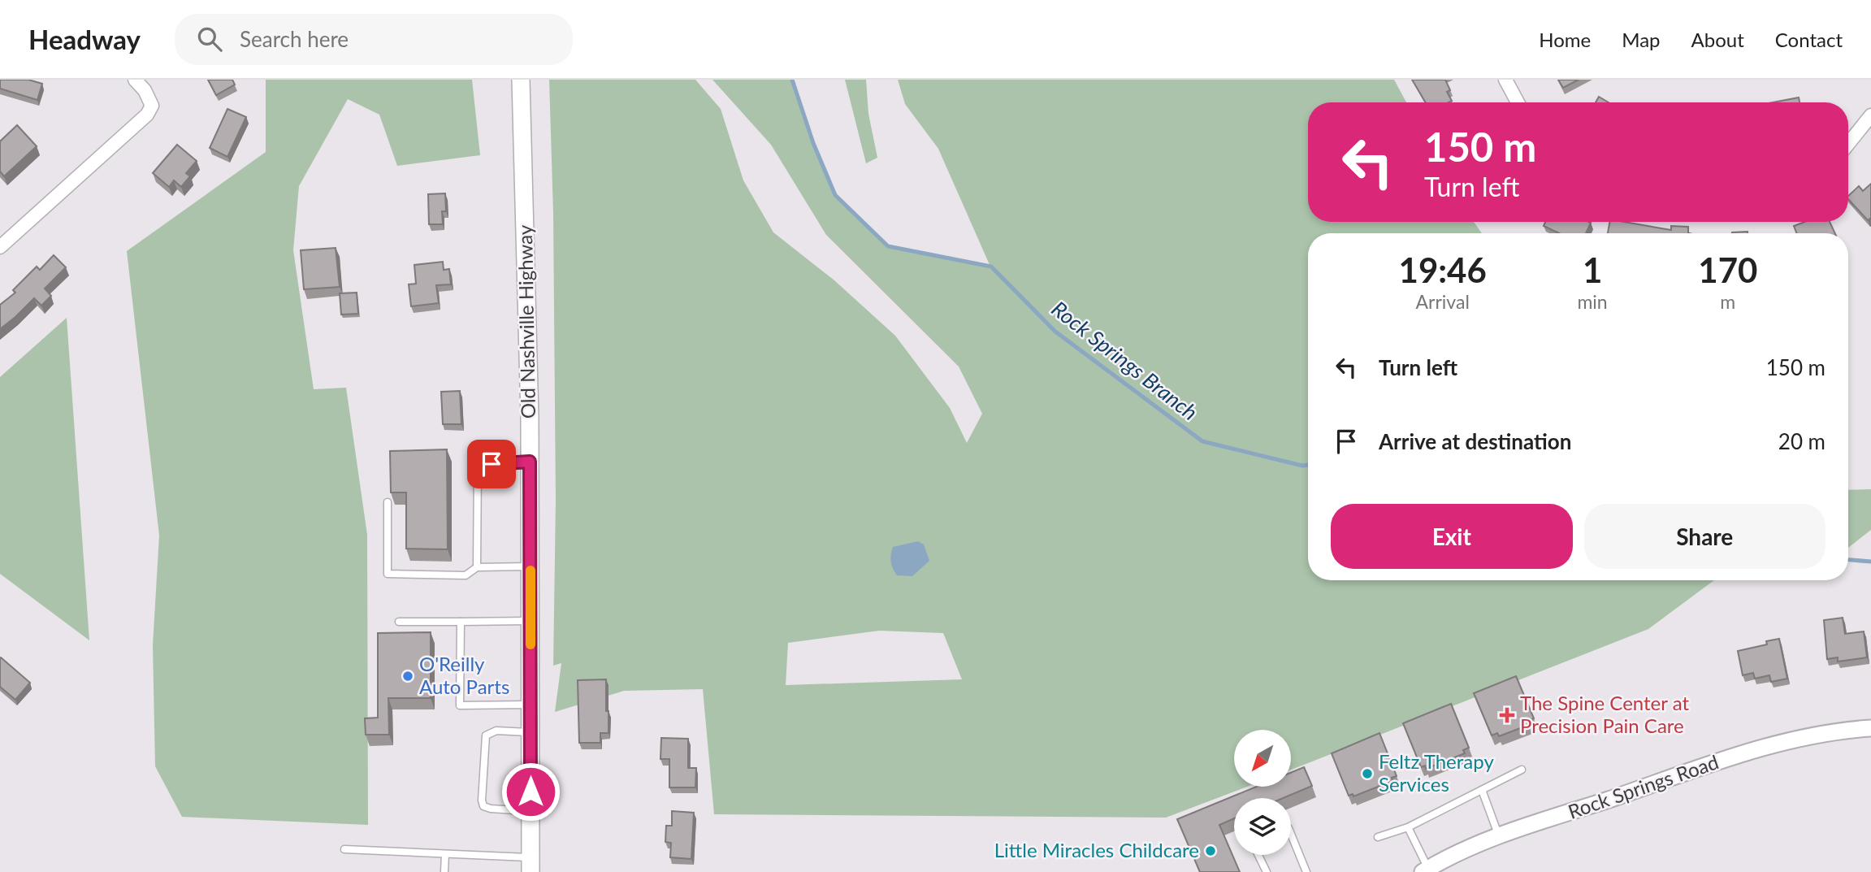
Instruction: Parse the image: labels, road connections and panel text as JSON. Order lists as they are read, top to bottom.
{
  "streets": {
    "main road": ["Old Nashville Highway"],
    "street": ["Rock Springs Road"]
  },
  "water": ["Rock Springs Branch"],
  "places": {
    "other": ["O'Reilly Auto Parts", "Feltz Therapy Services", "Little Miracles Childcare"],
    "health": ["The Spine Center at Precision Pain Care"]
  },
  "north": "bottom left",
  "page": {
    "header": "Headway",
    "search": "Search here",
    "nav": [
      "Home",
      "Map",
      "About",
      "Contact"
    ],
    "turn": ["150 m", "Turn left"],
    "eta": [
      "19:46",
      "Arrival",
      "1",
      "min",
      "170",
      "m"
    ],
    "list": [
      {
        "name": "Turn left",
        "value": "150 m"
      },
      {
        "name": "Arrive at destination",
        "value": "20 m"
      }
    ],
    "buttons": ["Exit", "Share"]
  }
}
